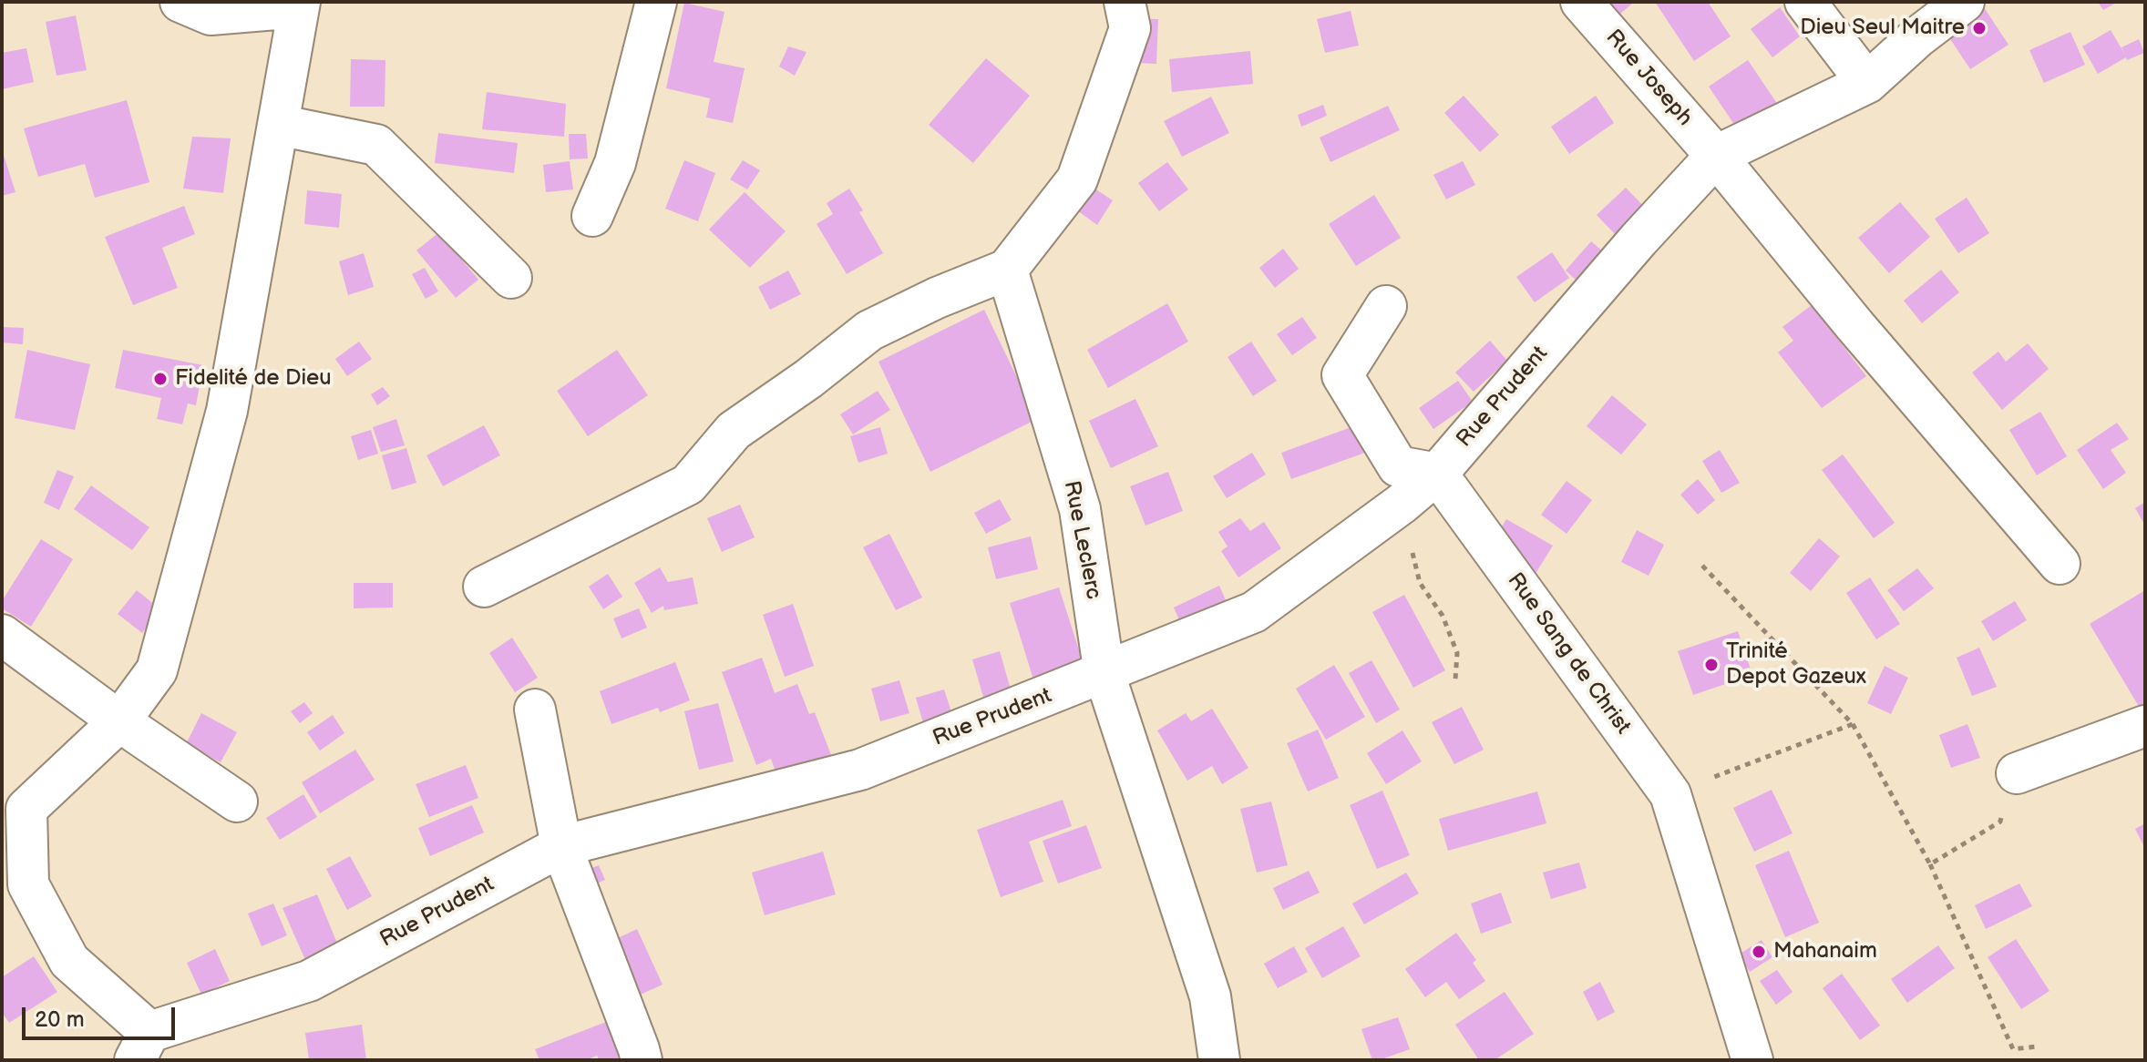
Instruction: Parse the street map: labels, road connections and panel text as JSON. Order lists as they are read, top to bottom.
{
  "streets": {
    "street": [
      "Rue Joseph",
      "Rue Prudent",
      "Rue Leclerc",
      "Rue Sang de Christ"
    ]
  },
  "crossings": [
    ["Rue Joseph", "Rue Prudent"],
    ["Rue Prudent", "Rue Leclerc"],
    ["Rue Prudent", "Rue Sang de Christ"]
  ],
  "places": [
    "Dieu Seul Maitre",
    "Fidelité de Dieu",
    "Trinité Depot Gazeux",
    "Mahanaim"
  ],
  "scale_bar": "20 m"
}
